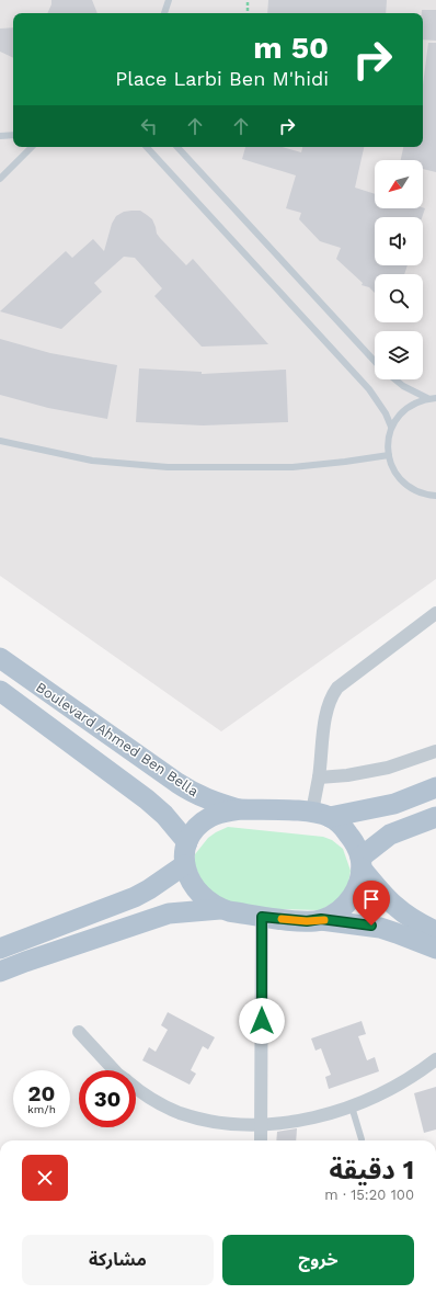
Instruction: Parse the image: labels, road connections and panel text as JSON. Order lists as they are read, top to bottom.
{
  "streets": {
    "main road": ["Boulevard Ahmed Ben Bella"]
  },
  "north": "bottom left",
  "page": {
    "turn": ["50 m", "Place Larbi Ben M'hidi"],
    "speed": "20 km/h",
    "limit": "30",
    "heading": ["1 دقيقة", "100 m · 15:20"],
    "buttons": ["خروج", "مشاركة"]
  }
}
